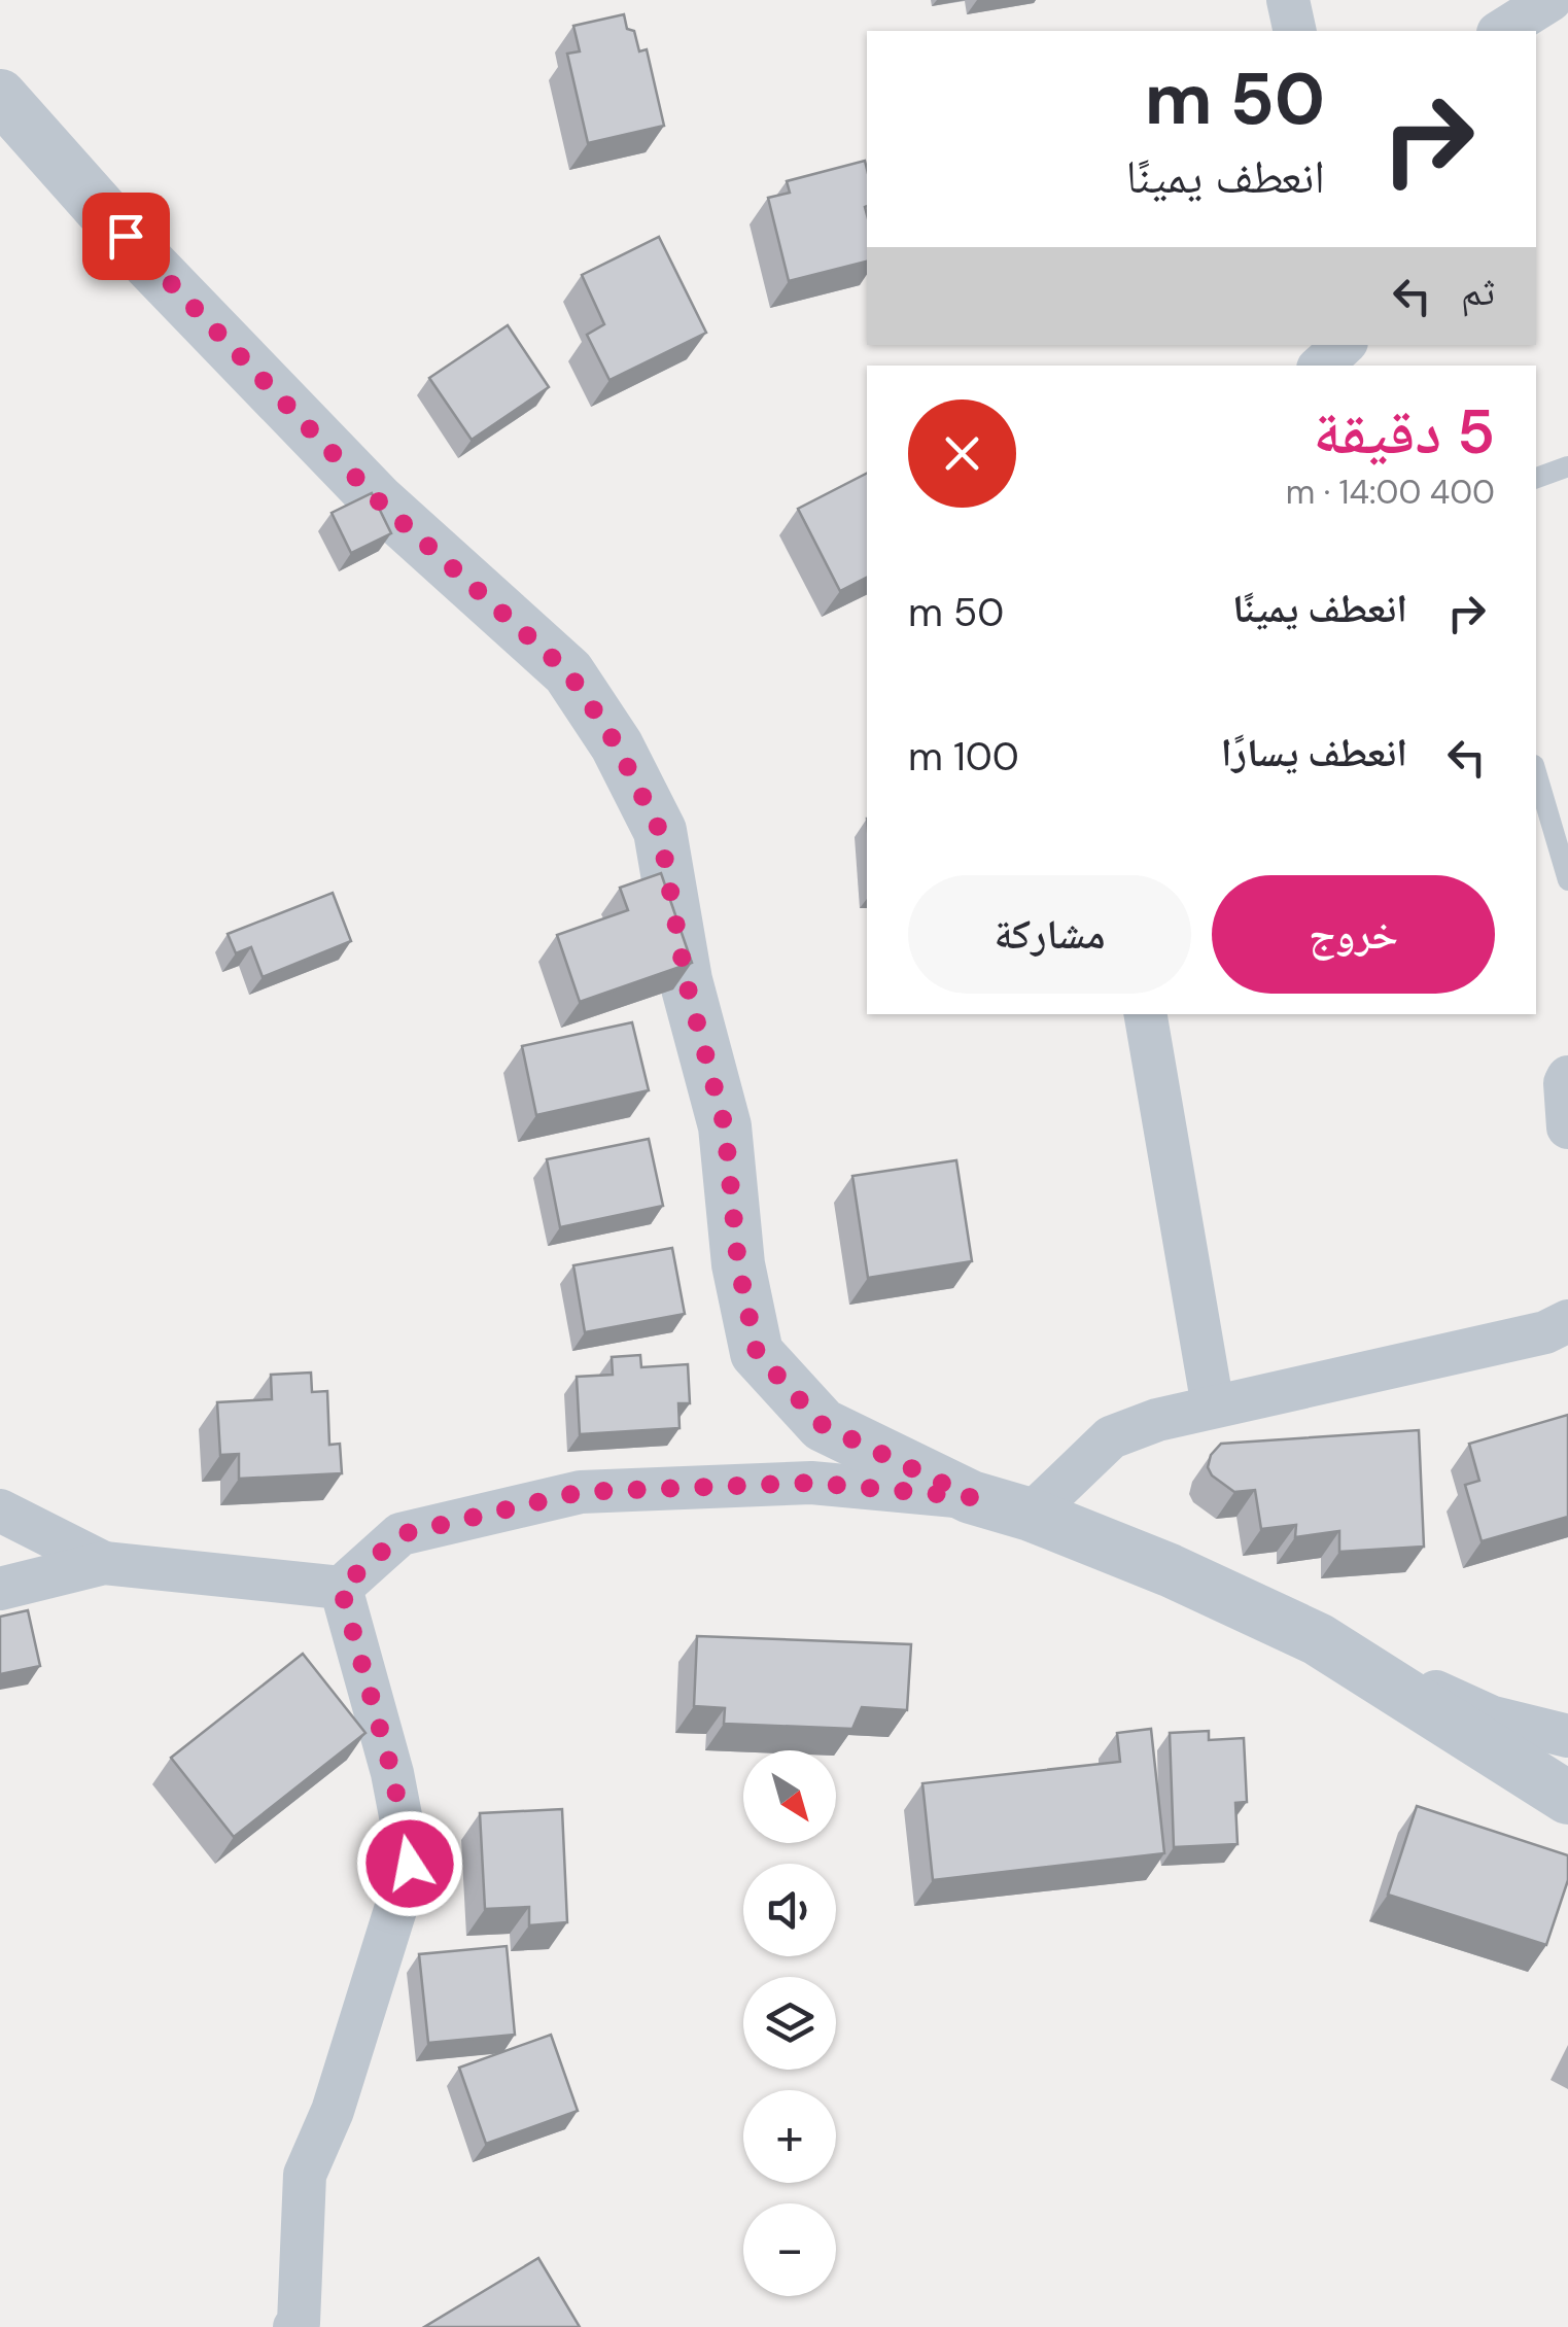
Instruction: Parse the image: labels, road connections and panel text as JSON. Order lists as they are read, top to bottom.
{
  "north": "bottom right",
  "page": {
    "turn": ["50 m", "انعطف يمينًا"],
    "then": "ثم",
    "heading": ["5 دقيقة", "400 m · 14:00"],
    "list": [
      {
        "name": "انعطف يمينًا",
        "value": "50 m"
      },
      {
        "name": "انعطف يسارًا",
        "value": "100 m"
      }
    ],
    "buttons": ["خروج", "مشاركة"],
    "map_buttons": ["+", "−"]
  }
}
